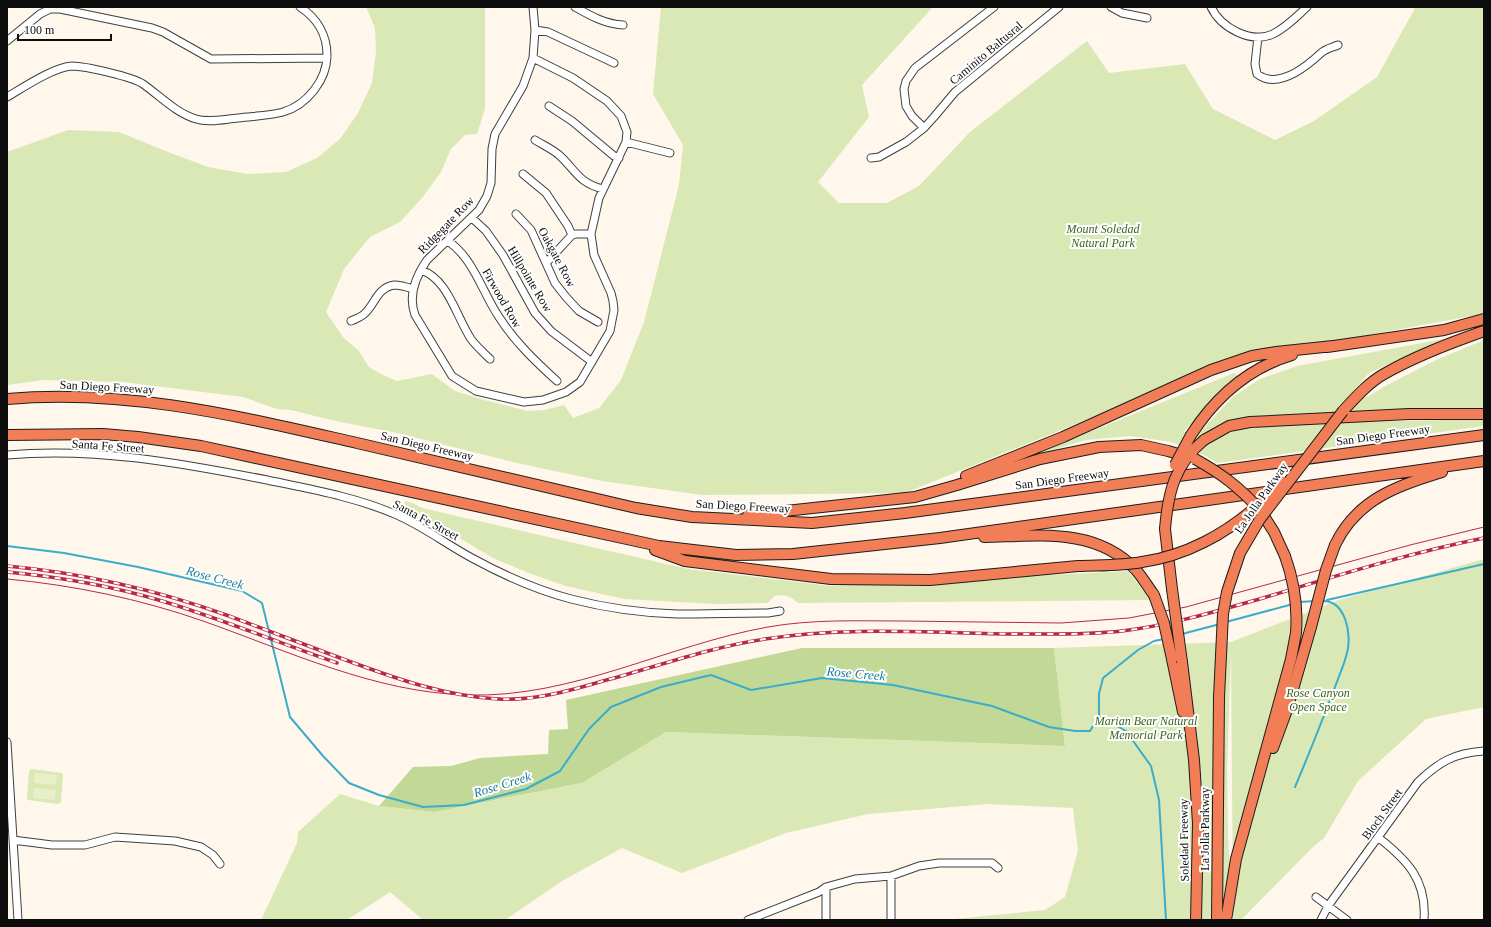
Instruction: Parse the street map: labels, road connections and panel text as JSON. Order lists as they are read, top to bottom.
{
  "streets": {
    "highway": ["San Diego Freeway", "La Jolla Parkway", "Soledad Freeway"],
    "street": [
      "Caminito Baltusral",
      "Ridgegate Row",
      "Oakgate Row",
      "Hillpointe Row",
      "Firwood Row",
      "Santa Fe Street",
      "Bloch Street"
    ]
  },
  "crossings": [
    ["Ridgegate Row", "Hillpointe Row"],
    ["Ridgegate Row", "Firwood Row"]
  ],
  "water": ["Rose Creek"],
  "parks": ["Mount Soledad Natural Park", "Rose Canyon Open Space", "Marian Bear Natural Memorial Park"],
  "scale_bar": "100 m"
}
